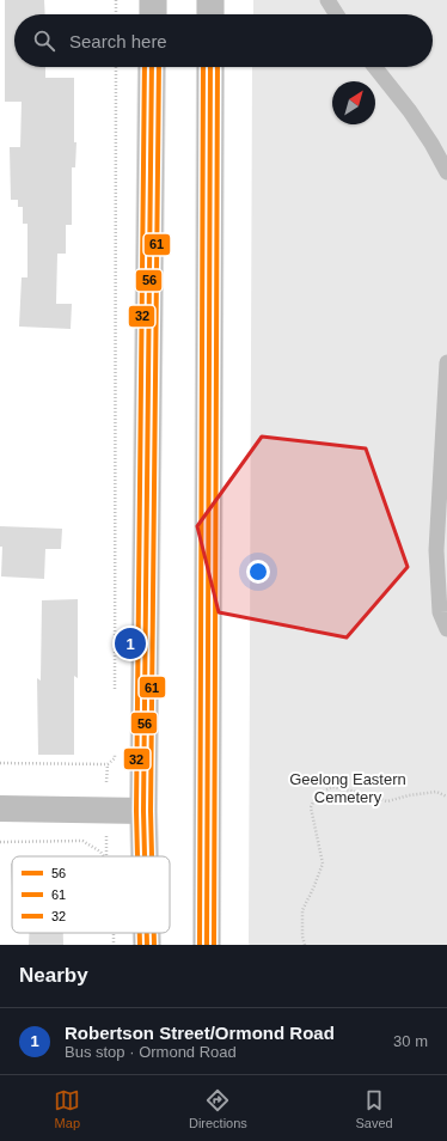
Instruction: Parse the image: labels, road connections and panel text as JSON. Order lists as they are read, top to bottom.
{
  "parks": ["Geelong Eastern Cemetery"],
  "lines": ["transit line 56", "transit line 61", "transit line 32"],
  "legend": ["56", "61", "32"],
  "north": "top right",
  "page": {
    "search": "Search here",
    "pins": "1",
    "heading": "Nearby",
    "list": [
      {
        "mark": "1",
        "name": "Robertson Street/Ormond Road",
        "note": "Bus stop · Ormond Road",
        "value": "30 m"
      }
    ],
    "nav": ["Map", "Directions", "Saved"]
  }
}
